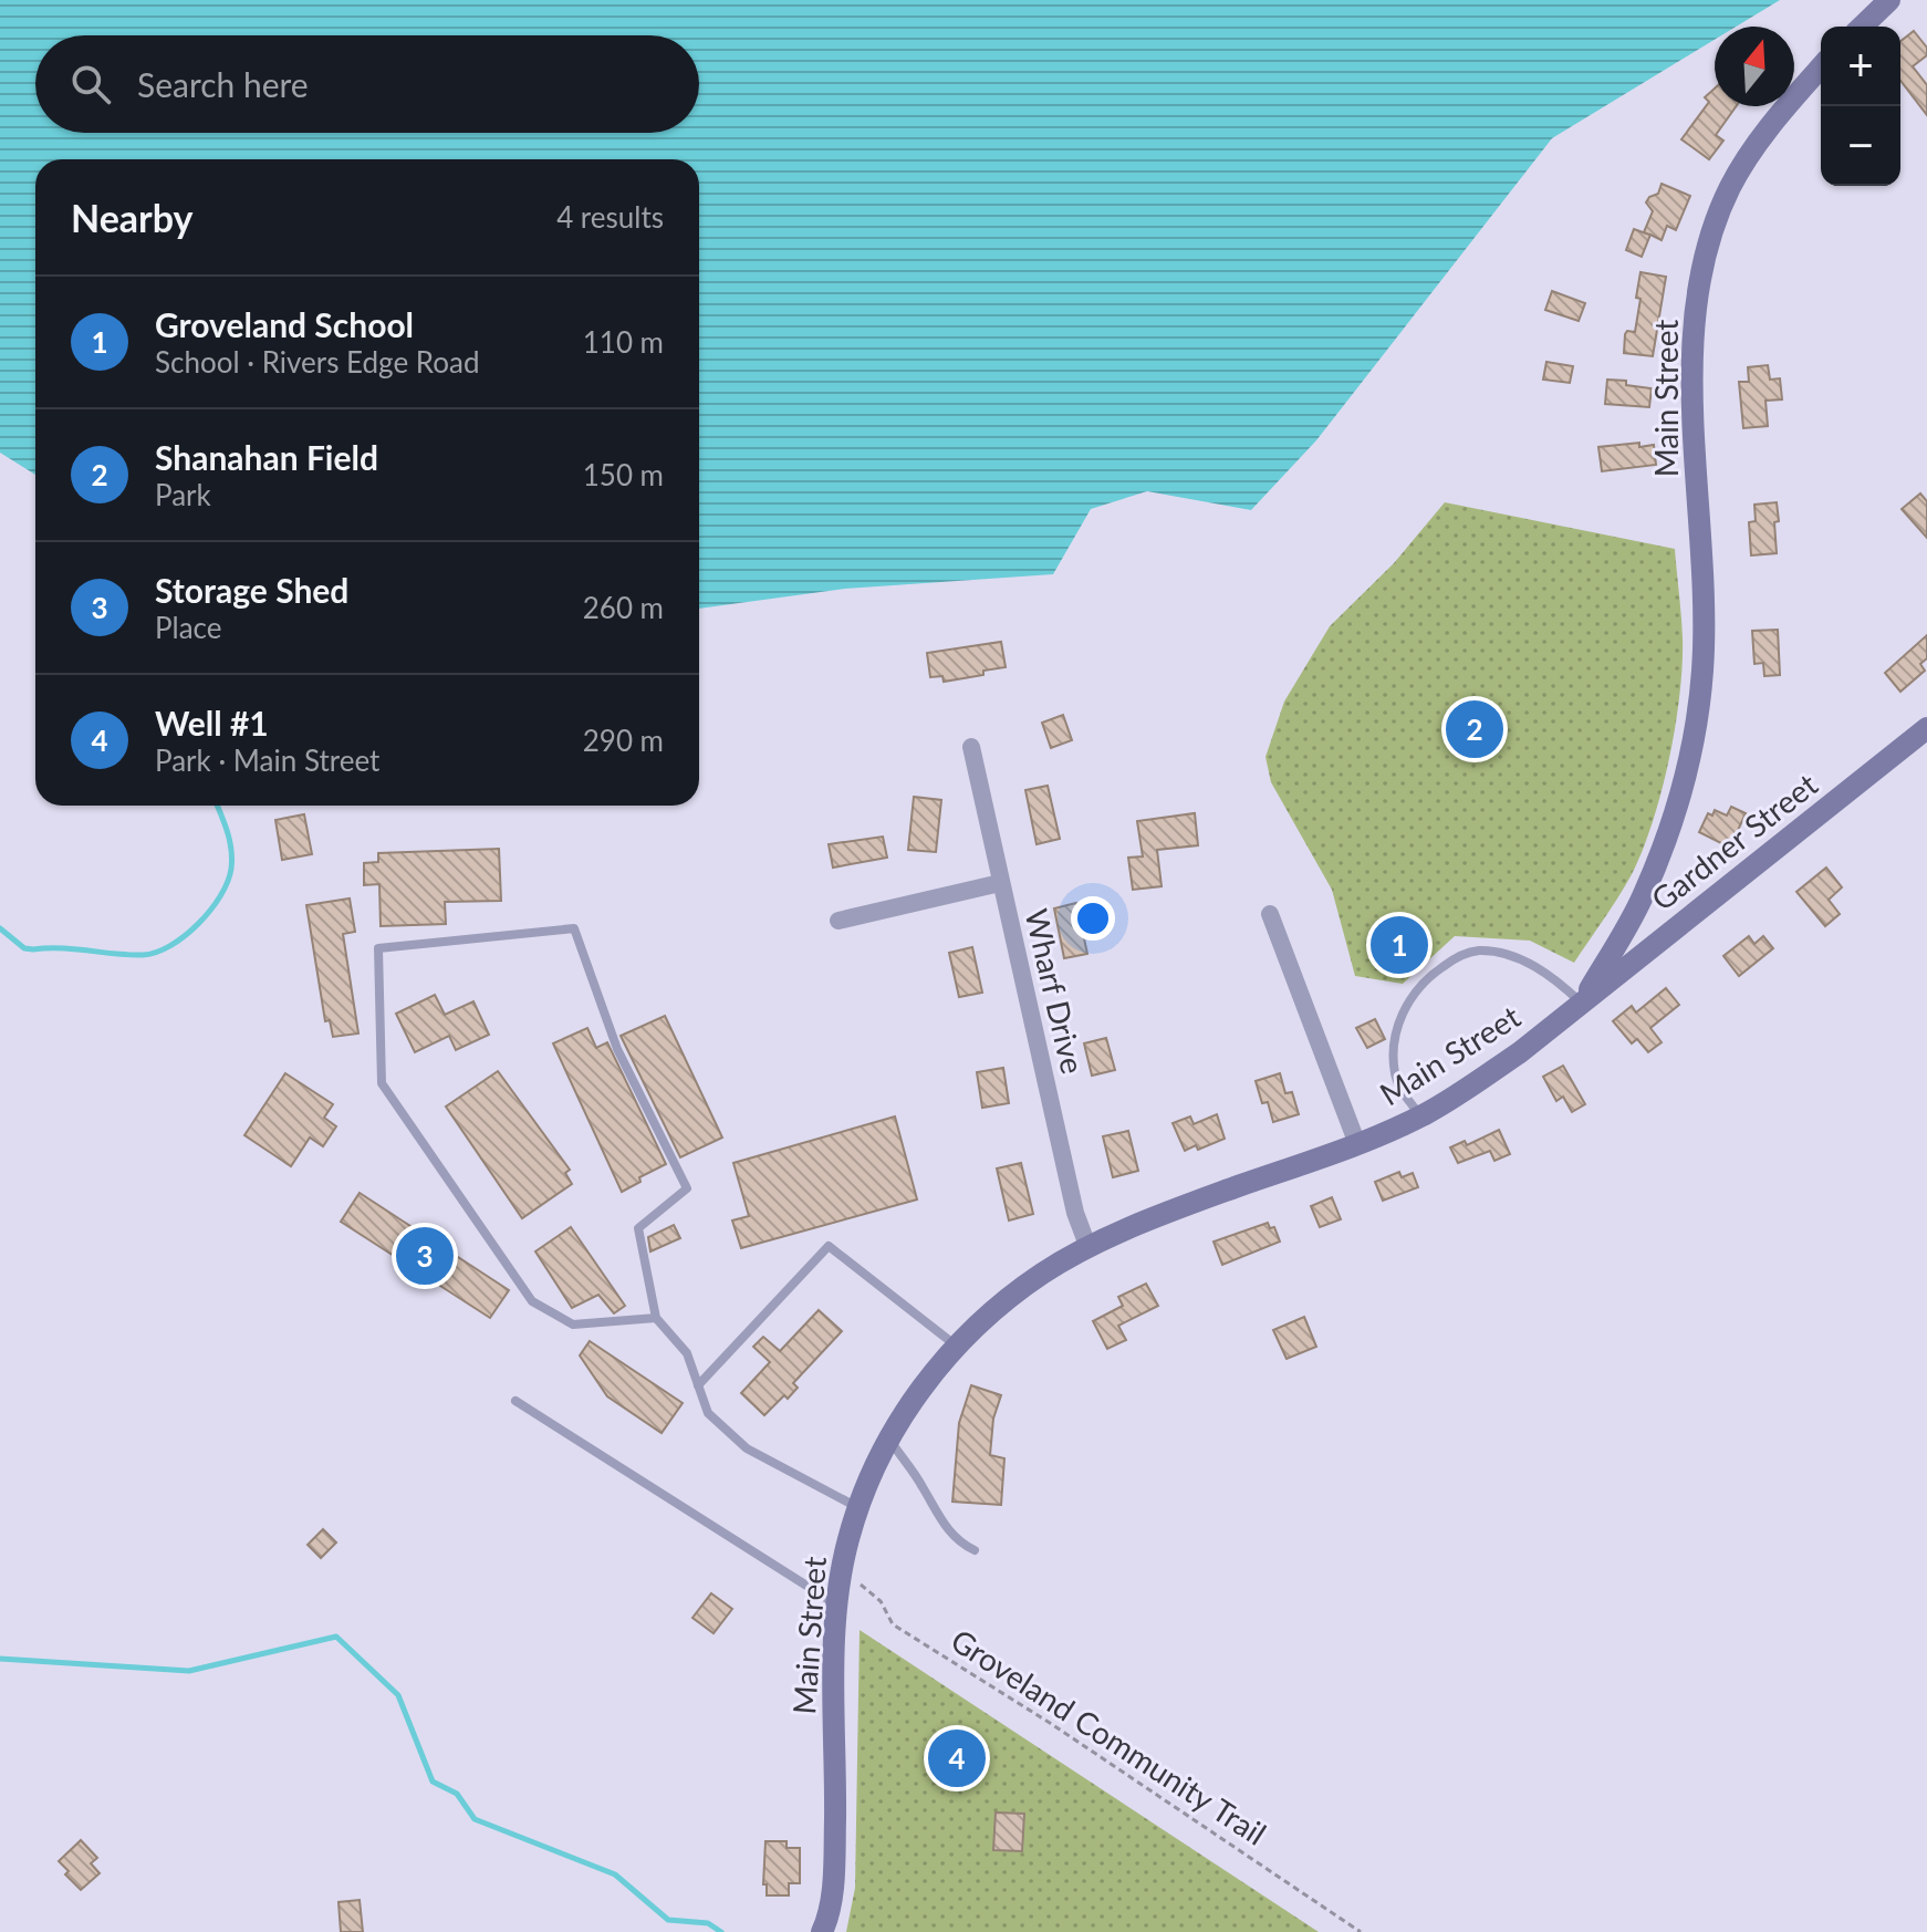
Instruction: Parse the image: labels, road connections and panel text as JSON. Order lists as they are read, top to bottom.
{
  "streets": {
    "main road": ["Main Street", "Gardner Street"],
    "street": ["Wharf Drive"],
    "path": ["Groveland Community Trail"]
  },
  "crossings": [
    ["Main Street", "Gardner Street"],
    ["Main Street", "Wharf Drive"],
    ["Main Street", "Groveland Community Trail"]
  ],
  "north": "top",
  "page": {
    "map_buttons": ["+", "−"],
    "search": "Search here",
    "heading": ["Nearby", "4 results"],
    "list": [
      {
        "mark": "1",
        "name": "Groveland School",
        "note": "School · Rivers Edge Road",
        "value": "110 m"
      },
      {
        "mark": "2",
        "name": "Shanahan Field",
        "note": "Park",
        "value": "150 m"
      },
      {
        "mark": "3",
        "name": "Storage Shed",
        "note": "Place",
        "value": "260 m"
      },
      {
        "mark": "4",
        "name": "Well #1",
        "note": "Park · Main Street",
        "value": "290 m"
      }
    ],
    "pins": [
      "2",
      "1",
      "3",
      "4"
    ]
  }
}
